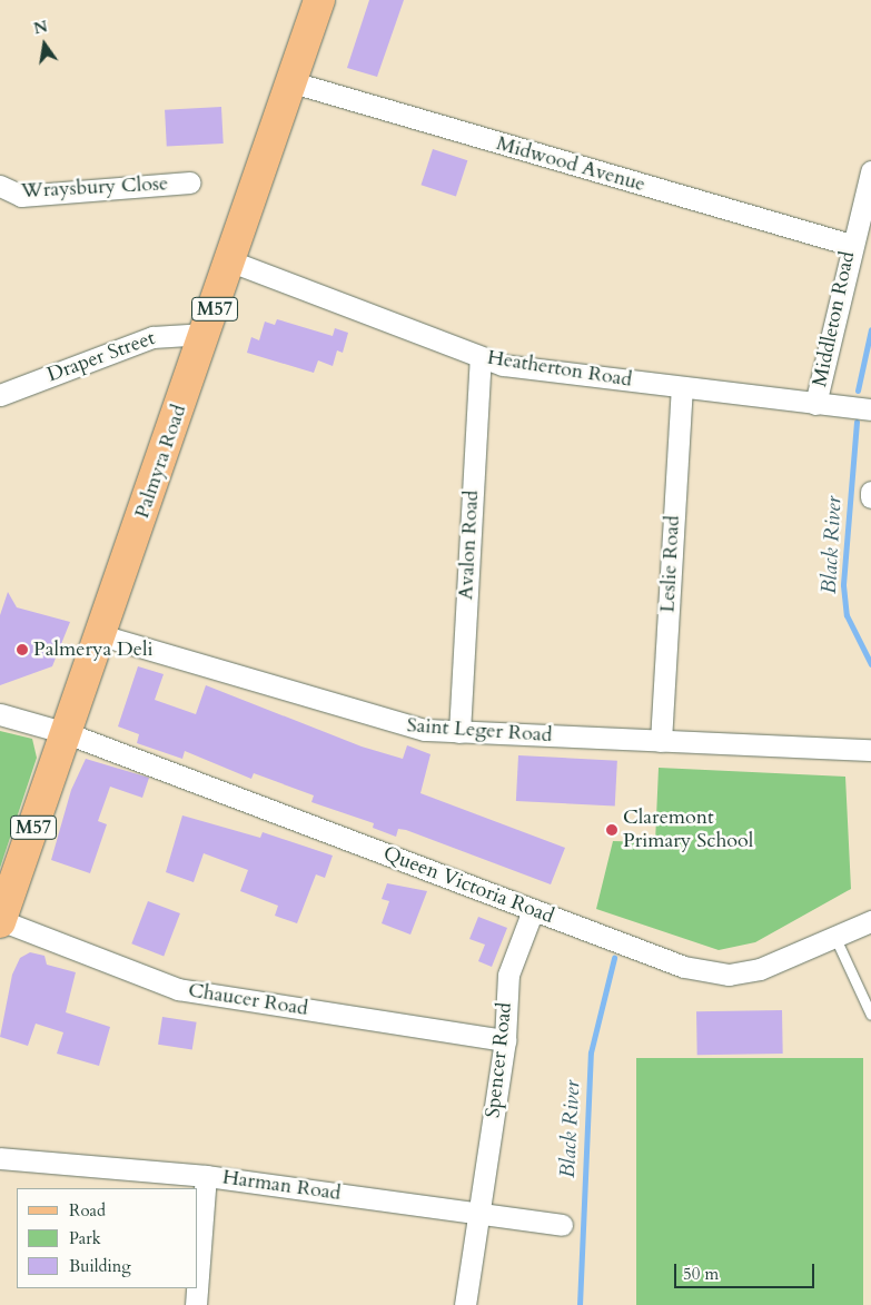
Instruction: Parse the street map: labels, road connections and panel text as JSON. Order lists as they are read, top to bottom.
{
  "streets": {
    "main road": ["M57", "Palmyra Road"],
    "street": [
      "Midwood Avenue",
      "Wraysbury Close",
      "Middleton Road",
      "Draper Street",
      "Heatherton Road",
      "Avalon Road",
      "Leslie Road",
      "Saint Leger Road",
      "Queen Victoria Road",
      "Chaucer Road",
      "Spencer Road",
      "Harman Road"
    ]
  },
  "crossings": [
    ["Midwood Avenue", "Middleton Road"],
    ["Midwood Avenue", "Palmyra Road"],
    ["Middleton Road", "Heatherton Road"],
    ["Draper Street", "Palmyra Road"],
    ["Heatherton Road", "Palmyra Road"],
    ["Heatherton Road", "Avalon Road"],
    ["Heatherton Road", "Leslie Road"],
    ["Palmyra Road", "Saint Leger Road"],
    ["Palmyra Road", "Queen Victoria Road"],
    ["Palmyra Road", "Chaucer Road"],
    ["Avalon Road", "Saint Leger Road"],
    ["Leslie Road", "Saint Leger Road"],
    ["Queen Victoria Road", "Spencer Road"],
    ["Chaucer Road", "Spencer Road"],
    ["Spencer Road", "Harman Road"]
  ],
  "water": ["Black River"],
  "places": ["Palmerya Deli", "Claremont Primary School"],
  "legend": ["Road", "Park", "Building"],
  "scale_bar": "50 m",
  "north": "top"
}
